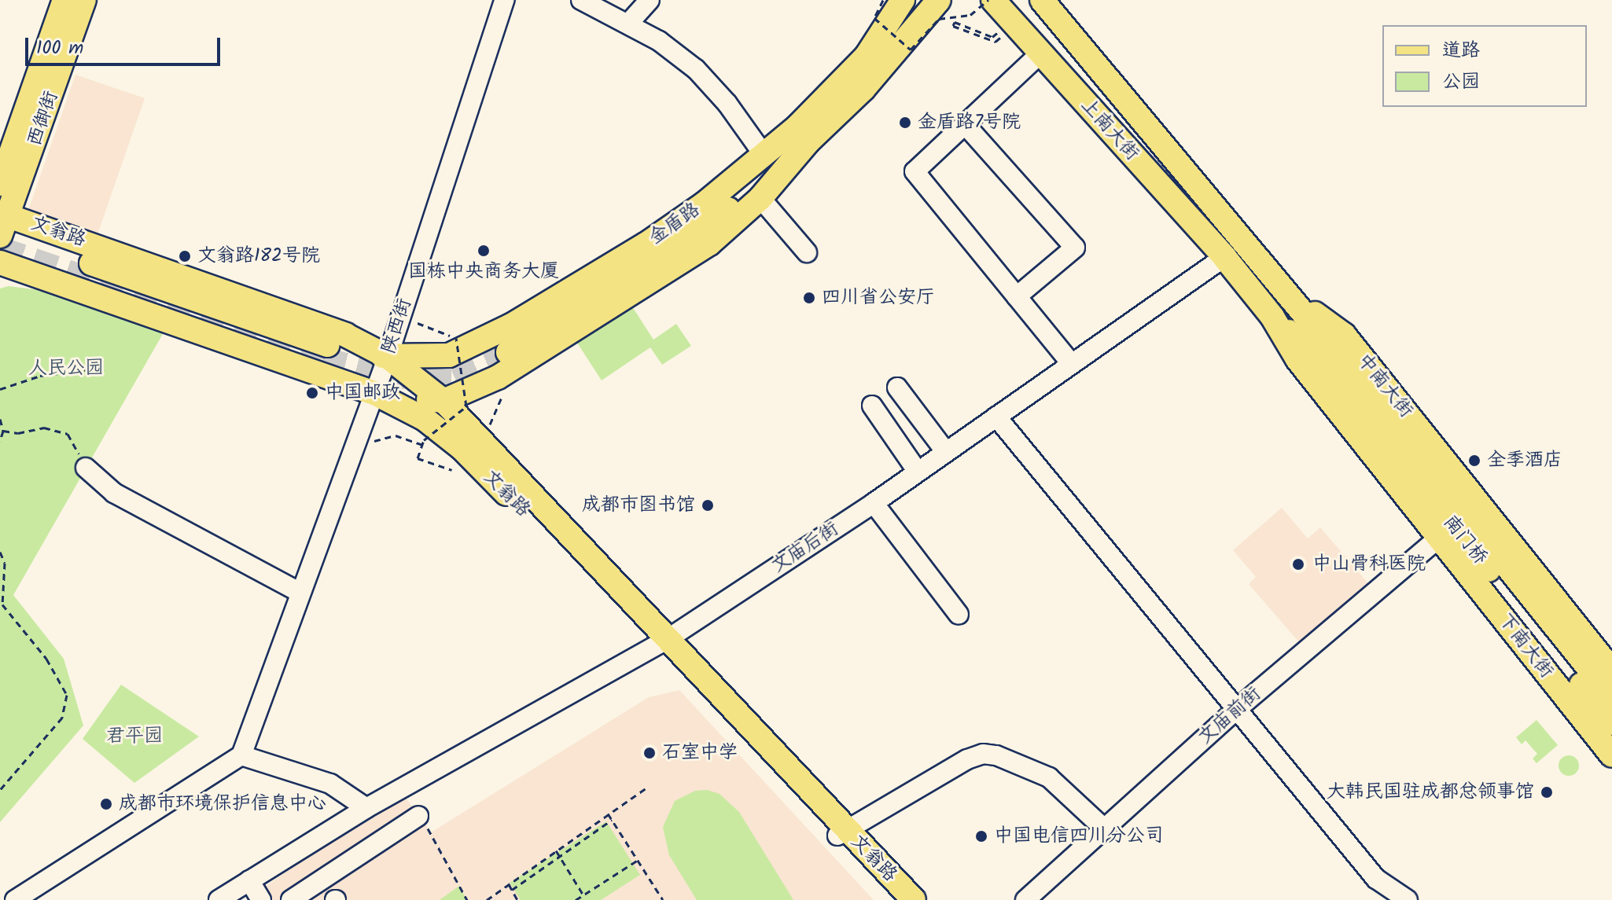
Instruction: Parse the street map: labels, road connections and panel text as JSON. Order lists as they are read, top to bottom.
{
  "streets": {
    "main road": [
      "西御街",
      "上南大街",
      "金盾路",
      "文翁路",
      "中南大街",
      "南门桥",
      "下南大街"
    ],
    "street": ["陕西街", "文庙后街", "文庙前街"]
  },
  "crossings": [
    ["西御街", "文翁路"],
    ["上南大街", "中南大街"],
    ["上南大街", "文庙后街"],
    ["金盾路", "文翁路"],
    ["金盾路", "陕西街"],
    ["文翁路", "陕西街"],
    ["文翁路", "文庙后街"],
    ["中南大街", "南门桥"],
    ["下南大街", "文庙前街"]
  ],
  "parks": ["人民公园", "君平园"],
  "places": [
    "金盾路7号院",
    "国栋中央商务大厦",
    "文翁路182号院",
    "四川省公安厅",
    "中国邮政",
    "全季酒店",
    "成都市图书馆",
    "中山骨科医院",
    "石室中学",
    "大韩民国驻成都总领事馆",
    "成都市环境保护信息中心",
    "中国电信四川分公司"
  ],
  "legend": ["道路", "公园"],
  "scale_bar": "100 m"
}
